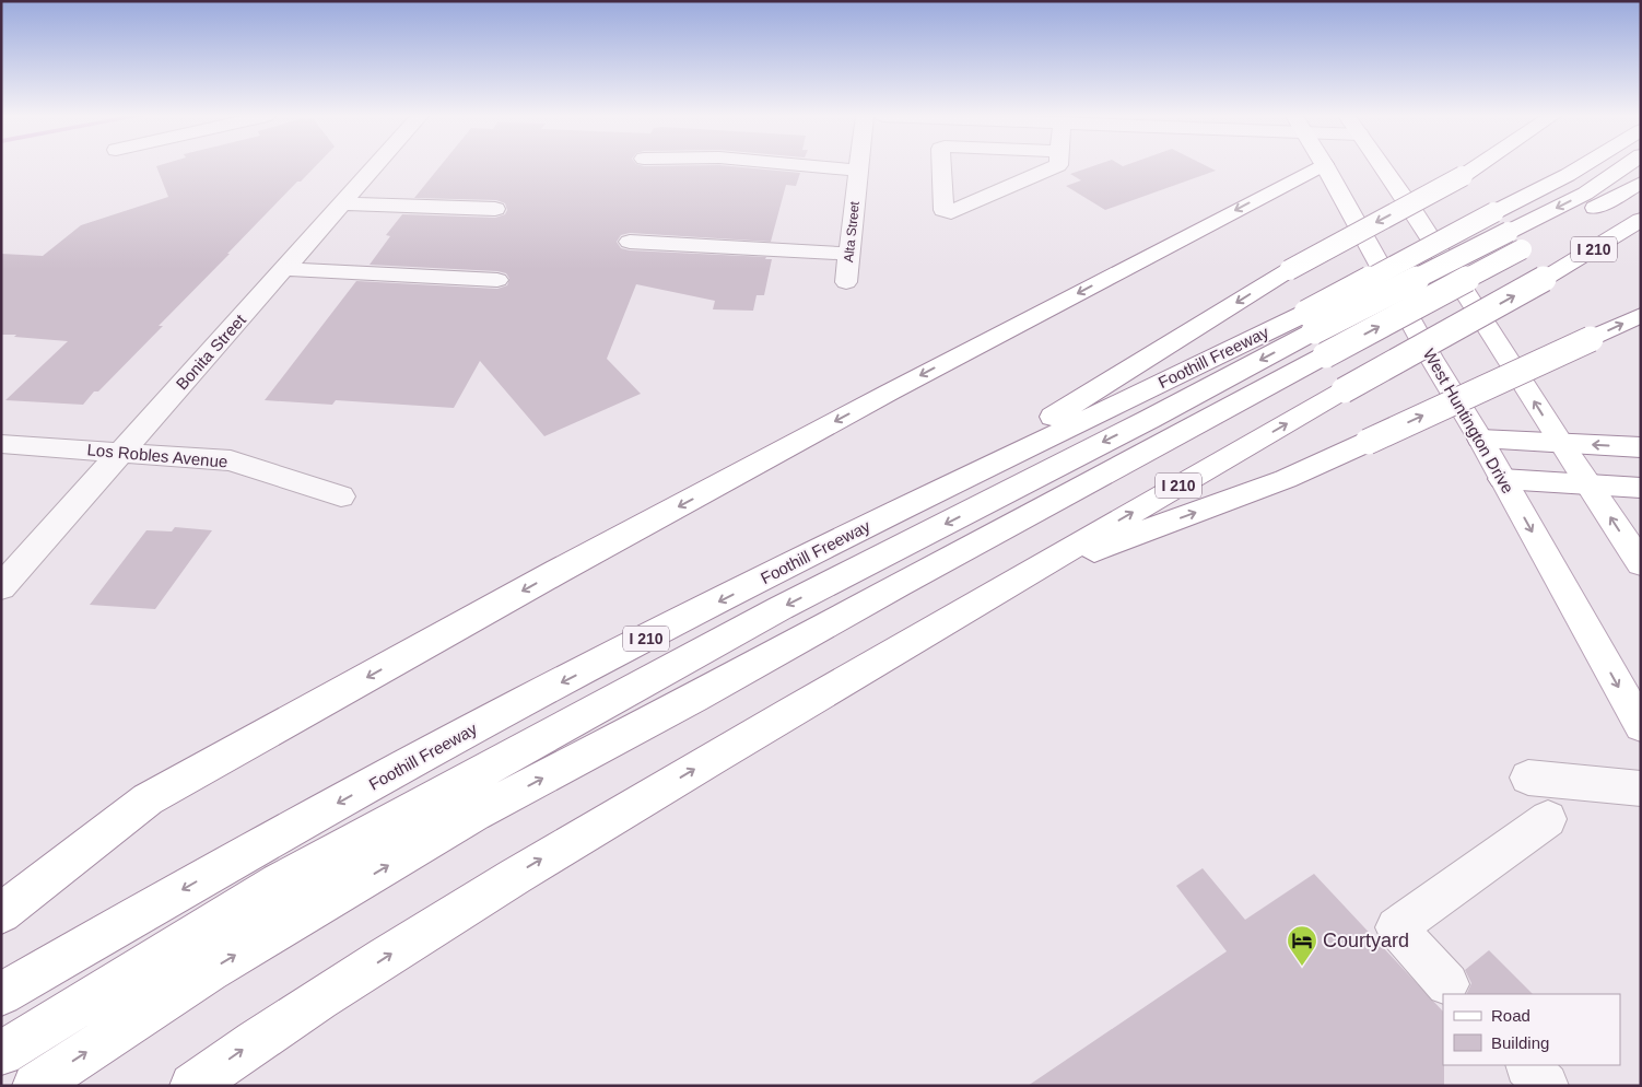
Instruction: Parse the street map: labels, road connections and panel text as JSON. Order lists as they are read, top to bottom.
{
  "streets": {
    "main road": ["I 210", "Foothill Freeway", "West Huntington Drive"],
    "street": ["Alta Street", "Bonita Street", "Los Robles Avenue"]
  },
  "crossings": [
    ["Bonita Street", "Los Robles Avenue"]
  ],
  "places": {
    "hotel": ["Courtyard"]
  },
  "legend": ["Road", "Building"]
}
